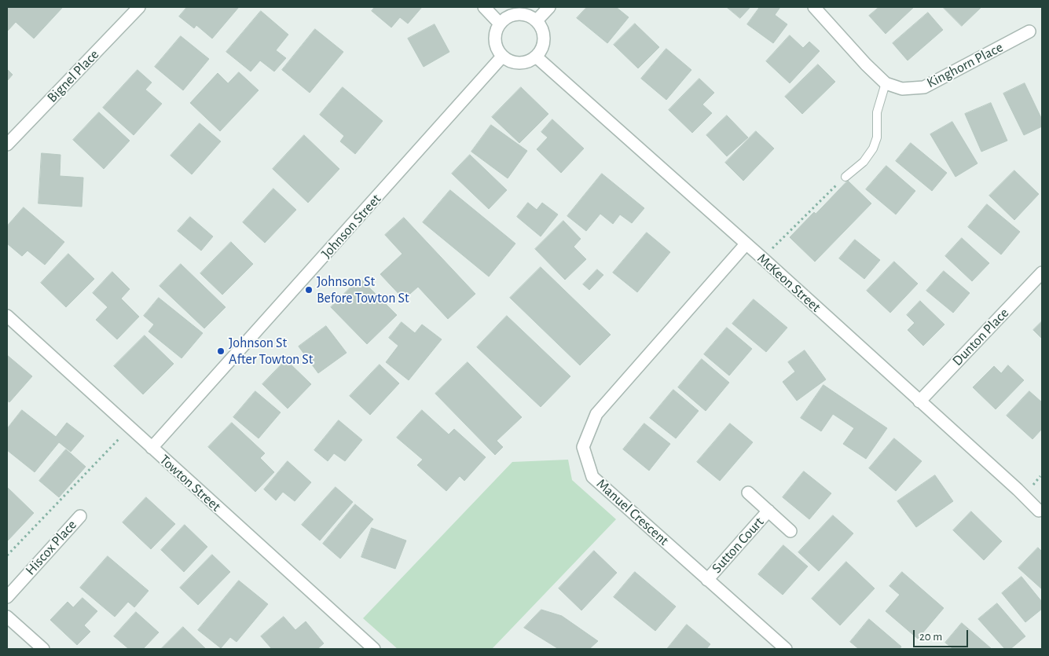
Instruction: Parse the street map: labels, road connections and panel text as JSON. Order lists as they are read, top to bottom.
{
  "streets": {
    "street": [
      "Kinghorn Place",
      "Bignel Place",
      "Johnson Street",
      "McKeon Street",
      "Dunton Place",
      "Towton Street",
      "Manuel Crescent",
      "Sutton Court",
      "Hiscox Place"
    ]
  },
  "crossings": [
    ["Johnson Street", "McKeon Street"],
    ["Johnson Street", "Towton Street"],
    ["McKeon Street", "Dunton Place"],
    ["McKeon Street", "Manuel Crescent"],
    ["Manuel Crescent", "Sutton Court"]
  ],
  "places": ["Johnson St Before Towton St", "Johnson St After Towton St"],
  "scale_bar": "20 m"
}
